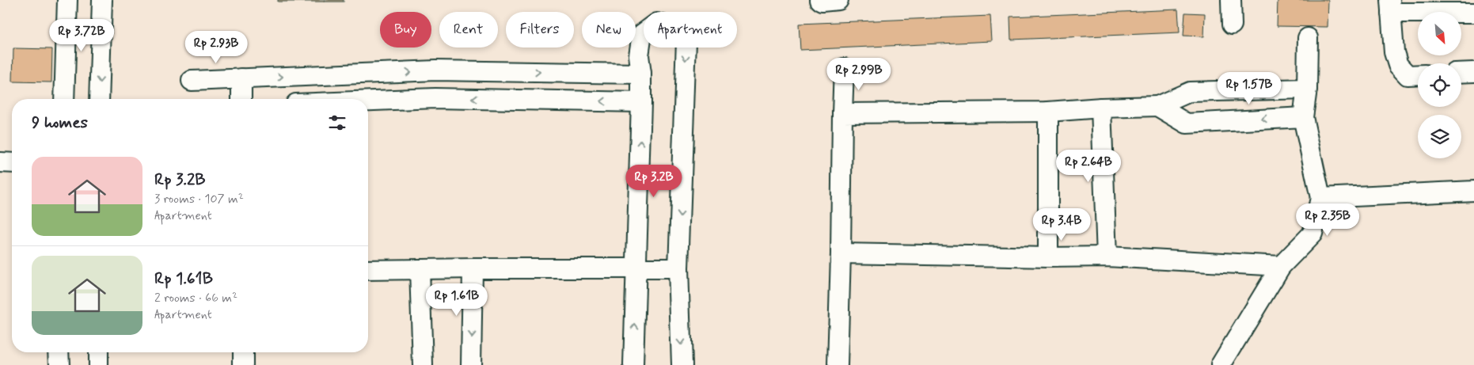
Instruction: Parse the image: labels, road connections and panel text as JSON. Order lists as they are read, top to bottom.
{
  "north": "bottom right",
  "page": {
    "chip": [
      "Buy",
      "Rent",
      "Filters",
      "New",
      "Apartment"
    ],
    "price": [
      "Rp 3.72B",
      "Rp 2.93B",
      "Rp 2.99B",
      "Rp 1.57B",
      "Rp 2.64B",
      "Rp 3.2B",
      "Rp 2.35B",
      "Rp 3.4B",
      "Rp 1.61B"
    ],
    "heading": "9 homes",
    "list": [
      {
        "name": "Rp 3.2B",
        "note": "3 rooms · 107 m² · Apartment"
      },
      {
        "name": "Rp 1.61B",
        "note": "2 rooms · 66 m² · Apartment"
      }
    ]
  }
}
